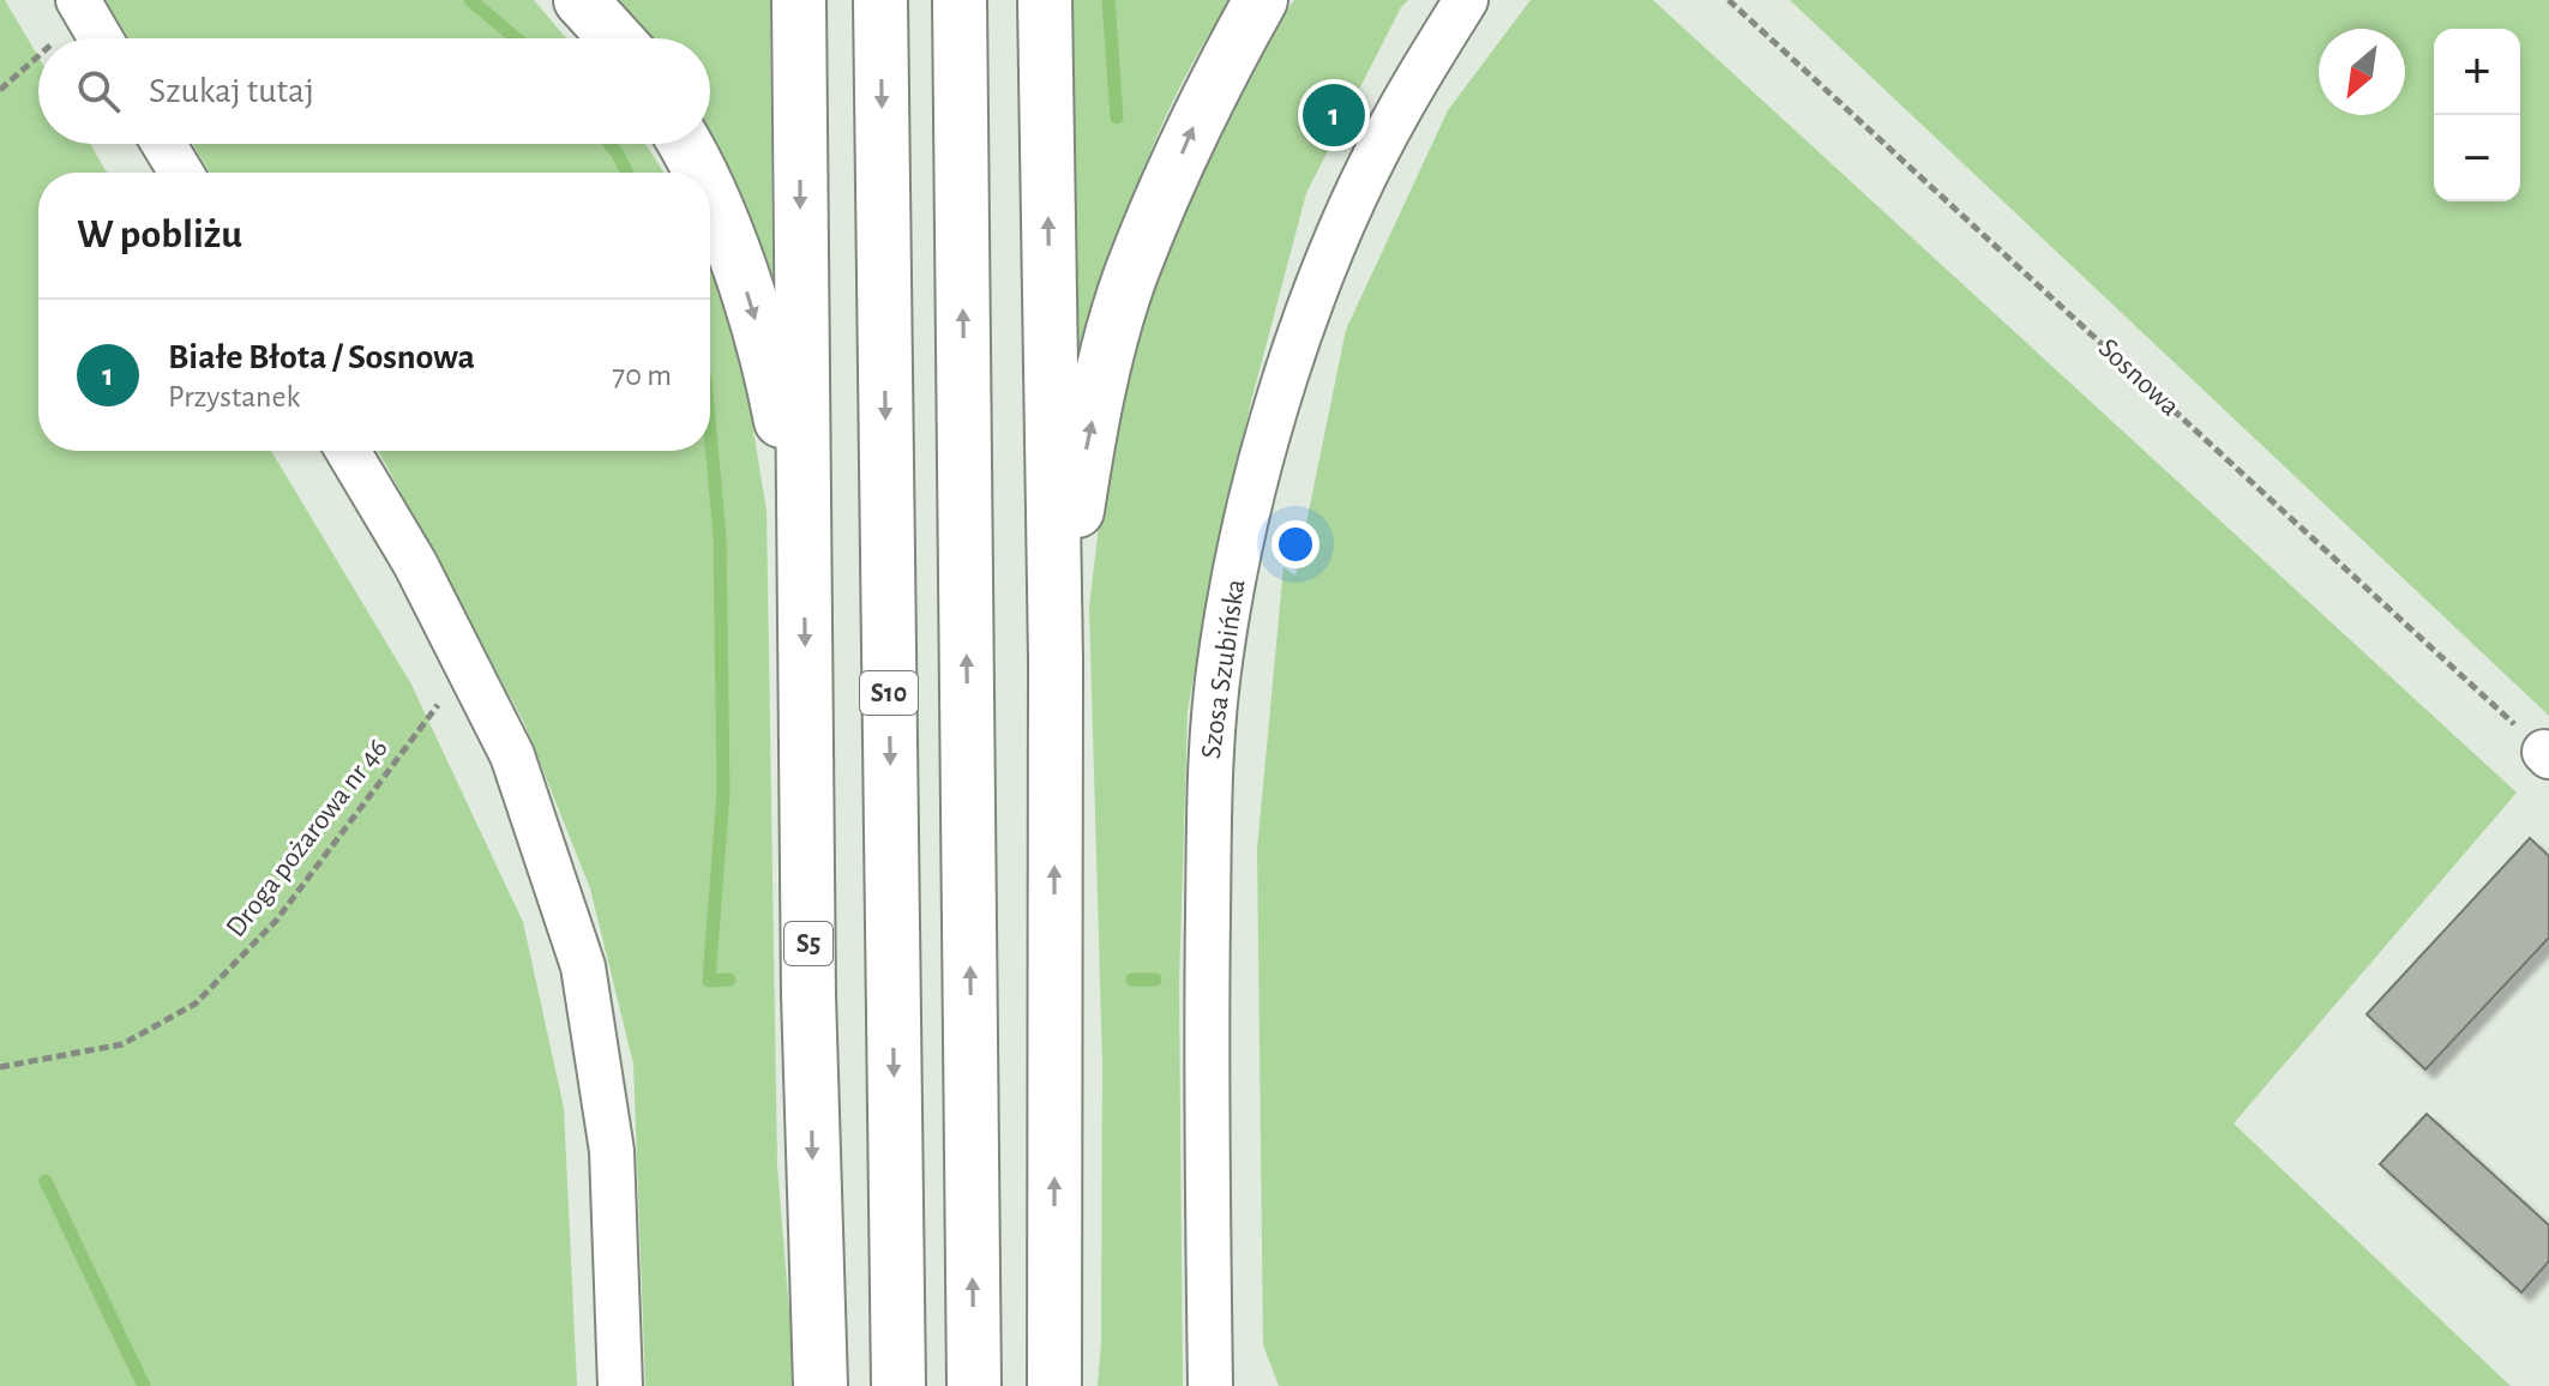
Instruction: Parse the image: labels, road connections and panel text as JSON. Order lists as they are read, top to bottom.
{
  "streets": {
    "highway": ["S10", "S5"],
    "street": ["Szosa Szubińska"],
    "path": ["Sosnowa", "Droga pożarowa nr 46"]
  },
  "north": "bottom left",
  "page": {
    "map_buttons": ["+", "−"],
    "search": "Szukaj tutaj",
    "pins": "1",
    "heading": "W pobliżu",
    "list": [
      {
        "mark": "1",
        "name": "Białe Błota / Sosnowa",
        "note": "Przystanek",
        "value": "70 m"
      }
    ]
  }
}
